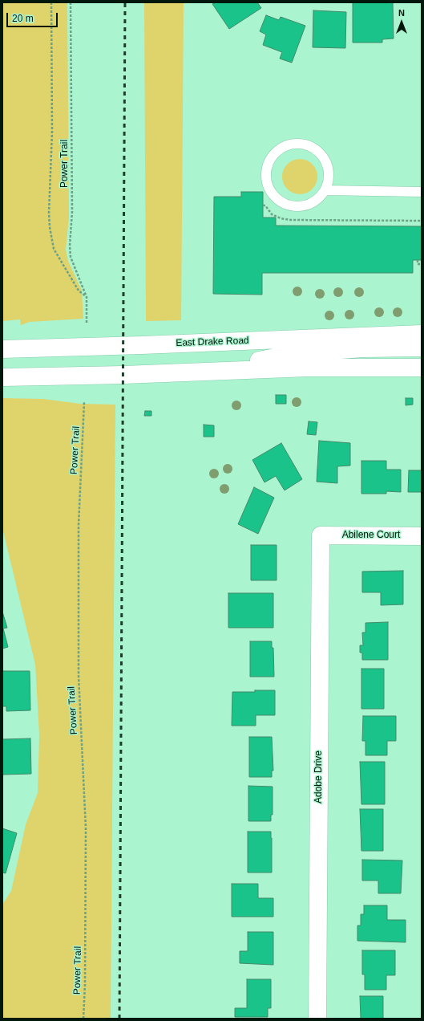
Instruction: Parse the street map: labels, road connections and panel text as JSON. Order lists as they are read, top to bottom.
{
  "streets": {
    "main road": ["East Drake Road", "Abilene Court", "Adobe Drive"],
    "path": ["Power Trail"]
  },
  "crossings": [
    ["Abilene Court", "Adobe Drive"]
  ],
  "scale_bar": "20 m",
  "north": "top"
}
